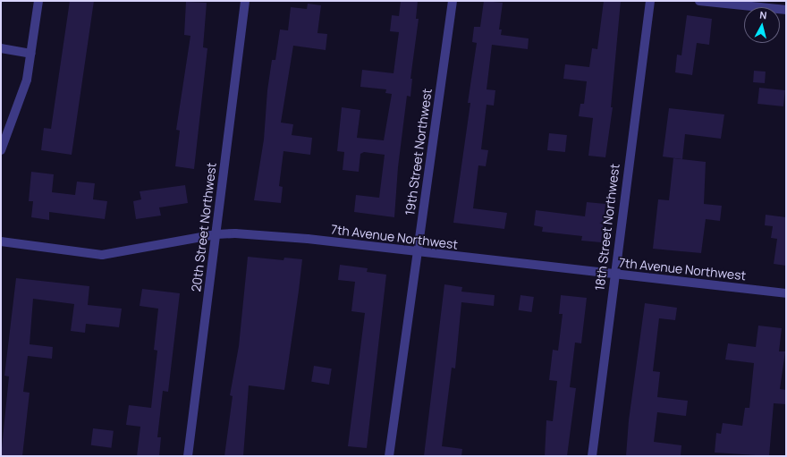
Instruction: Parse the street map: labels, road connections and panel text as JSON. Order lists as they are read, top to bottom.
{
  "streets": {
    "street": [
      "19th Street Northwest",
      "20th Street Northwest",
      "18th Street Northwest",
      "7th Avenue Northwest"
    ]
  },
  "crossings": [
    ["19th Street Northwest", "7th Avenue Northwest"],
    ["20th Street Northwest", "7th Avenue Northwest"],
    ["18th Street Northwest", "7th Avenue Northwest"]
  ],
  "north": "top"
}
